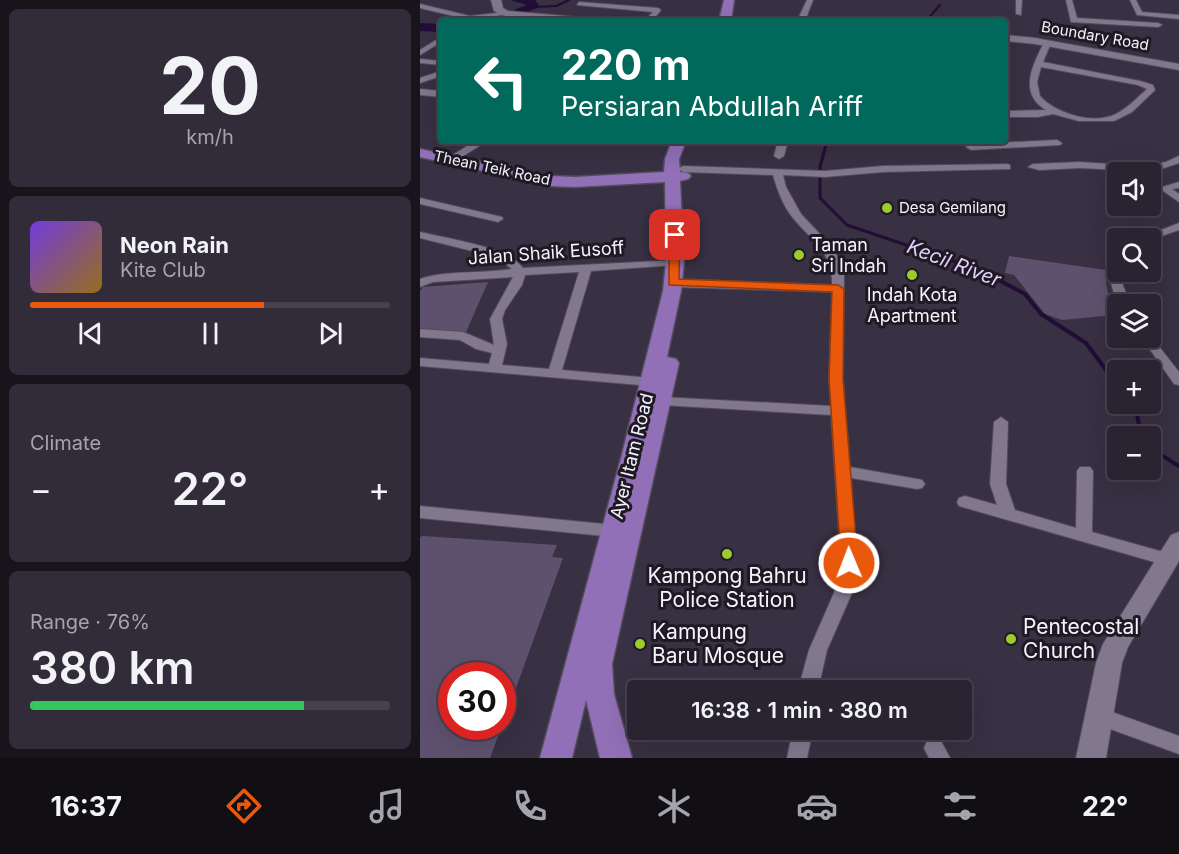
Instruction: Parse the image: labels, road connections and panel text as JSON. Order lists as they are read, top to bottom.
{
  "streets": {
    "main road": ["Thean Teik Road", "Ayer Itam Road"],
    "street": ["Boundary Road", "Jalan Shaik Eusoff"]
  },
  "crossings": [
    ["Thean Teik Road", "Ayer Itam Road"],
    ["Jalan Shaik Eusoff", "Ayer Itam Road"]
  ],
  "water": ["Kecil River"],
  "places": [
    "Desa Gemilang",
    "Taman Sri Indah",
    "Indah Kota Apartment",
    "Kampong Bahru Police Station",
    "Pentecostal Church",
    "Kampung Baru Mosque"
  ],
  "page": {
    "tile": [
      ["20", "km/h"],
      "Climate",
      ["Range · 76%", "380 km"]
    ],
    "turn": ["220 m", "Persiaran Abdullah Ariff"],
    "map_buttons": ["+", "−"],
    "song": ["Neon Rain", "Kite Club"],
    "heat": ["−", "22°", "+"],
    "limit": "30",
    "trip": "16:38 · 1 min · 380 m",
    "tabs": ["16:37", "22°"]
  }
}
